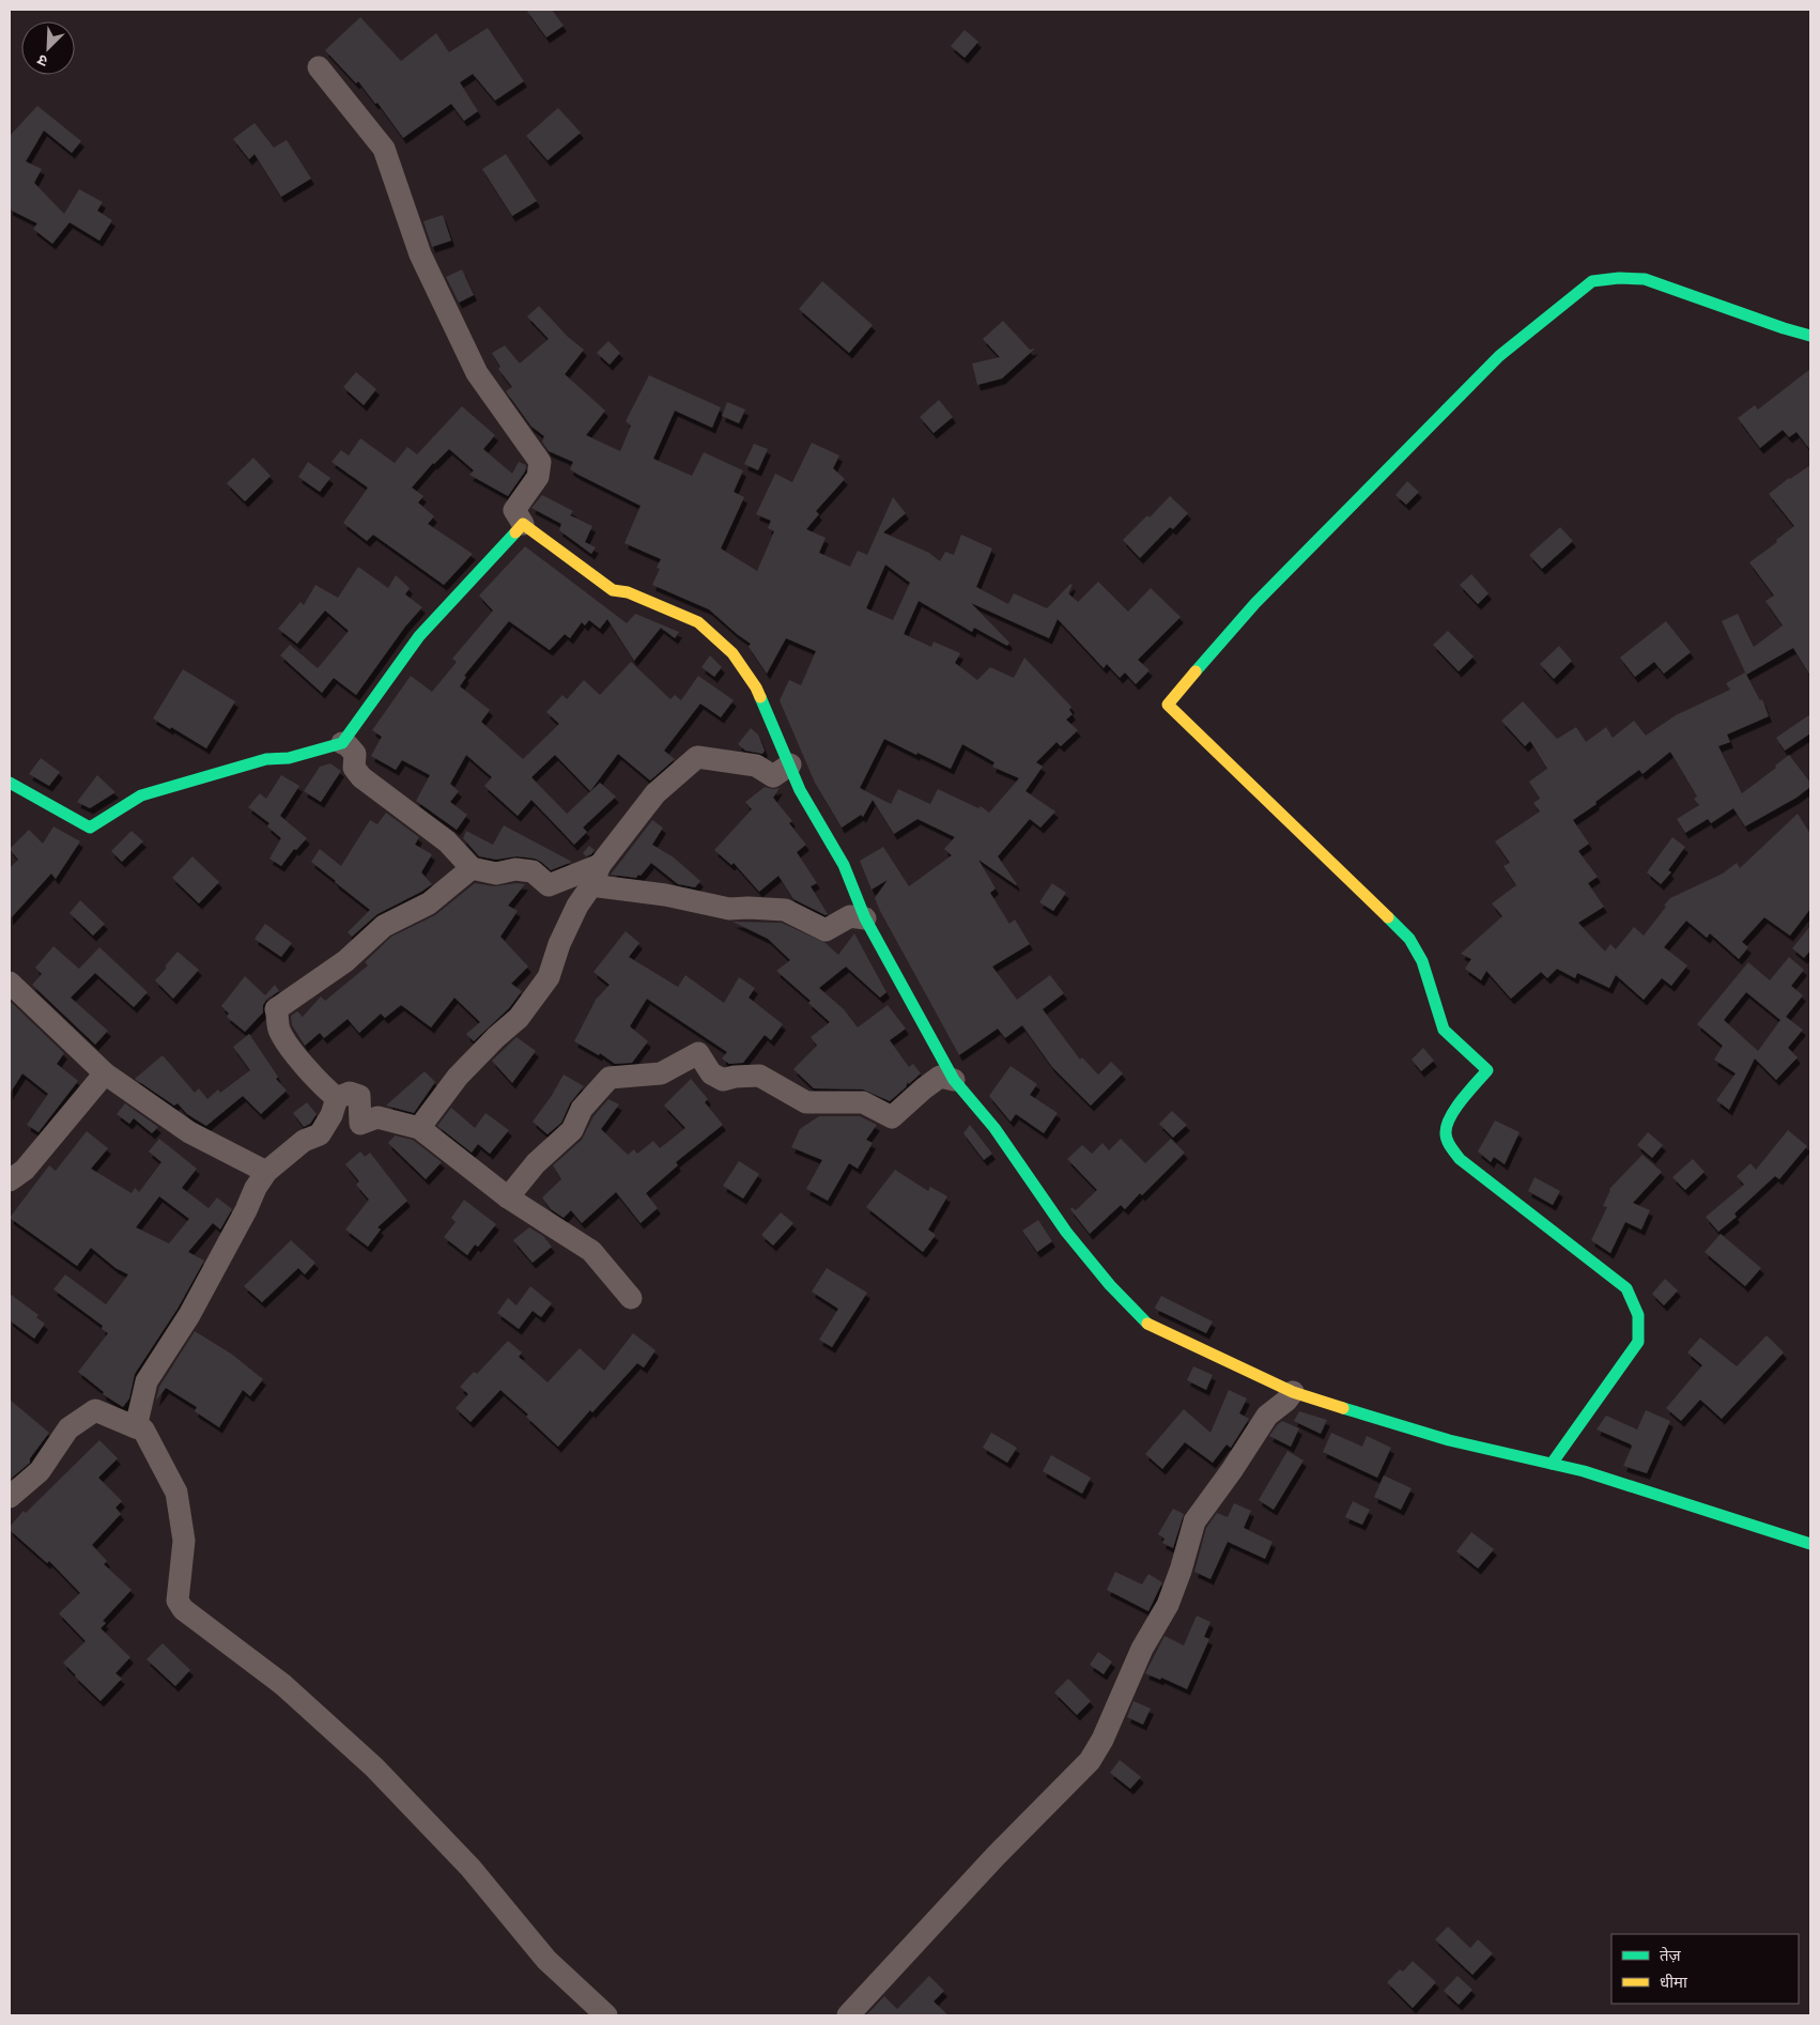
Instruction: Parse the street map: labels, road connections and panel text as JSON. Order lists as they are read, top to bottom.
{
  "legend": ["तेज़", "धीमा"],
  "north": "bottom left"
}
